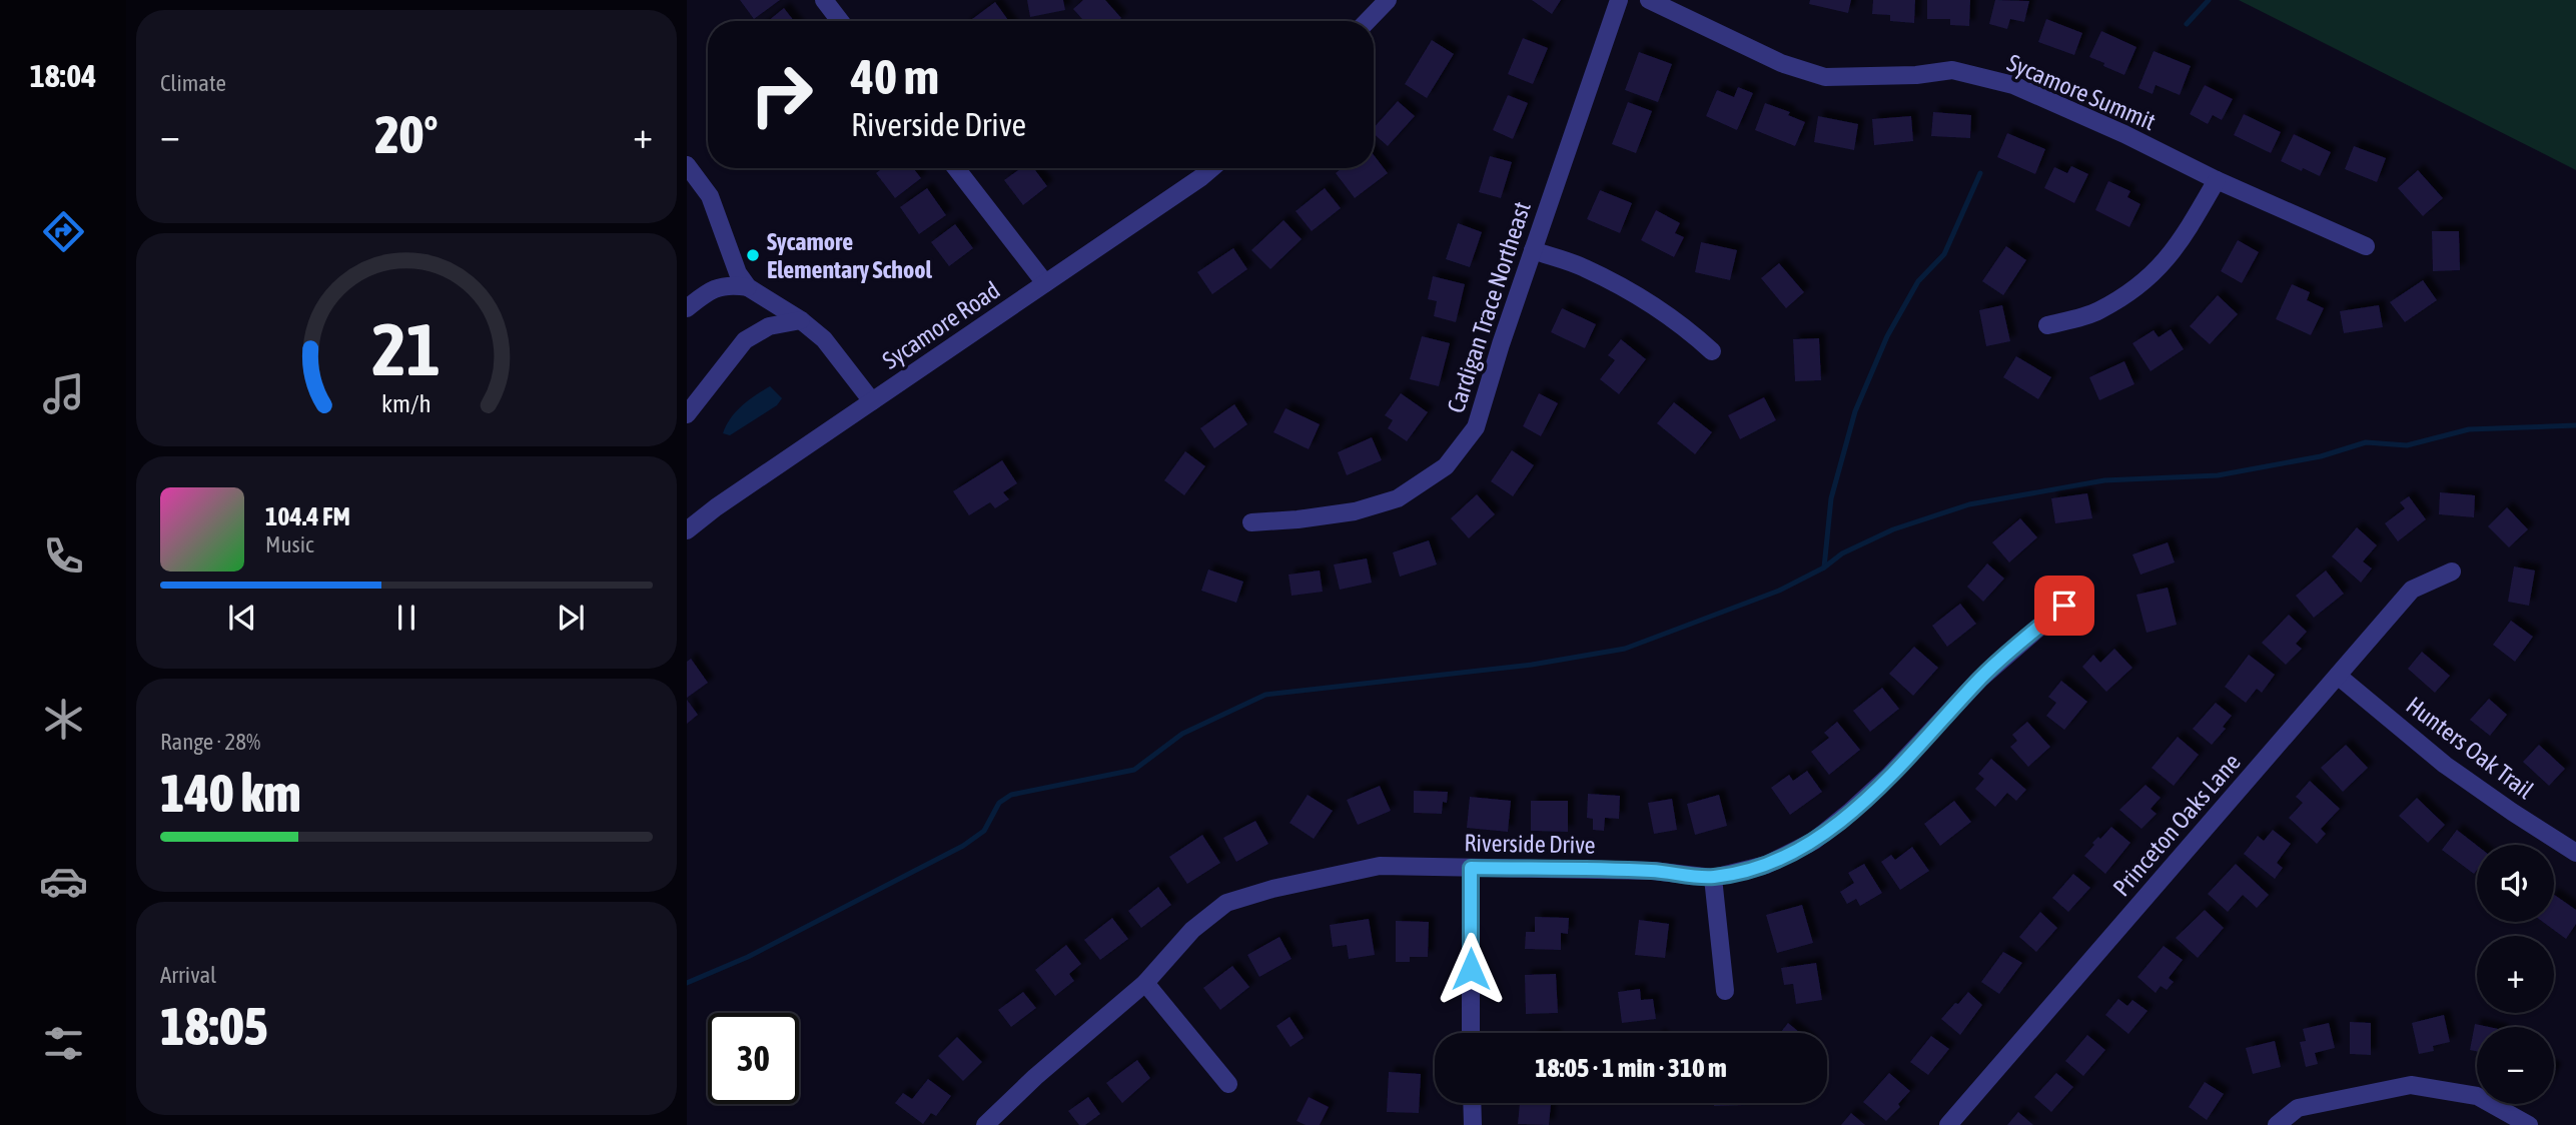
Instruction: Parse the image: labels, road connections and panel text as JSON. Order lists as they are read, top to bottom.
{
  "streets": {
    "street": [
      "Sycamore Summit",
      "Cardigan Trace Northeast",
      "Sycamore Road",
      "Hunters Oak Trail",
      "Princeton Oaks Lane",
      "Riverside Drive"
    ]
  },
  "crossings": [
    ["Hunters Oak Trail", "Princeton Oaks Lane"]
  ],
  "places": ["Sycamore Elementary School"],
  "page": {
    "tabs": "18:04",
    "tile": [
      "Climate",
      ["Range · 28%", "140 km"],
      ["Arrival", "18:05"]
    ],
    "turn": ["40 m", "Riverside Drive"],
    "heat": ["−", "20°", "+"],
    "song": ["104.4 FM", "Music"],
    "map_buttons": ["+", "−"],
    "limit": "30",
    "trip": "18:05 · 1 min · 310 m",
    "gauge": ["21", "km/h"]
  }
}
